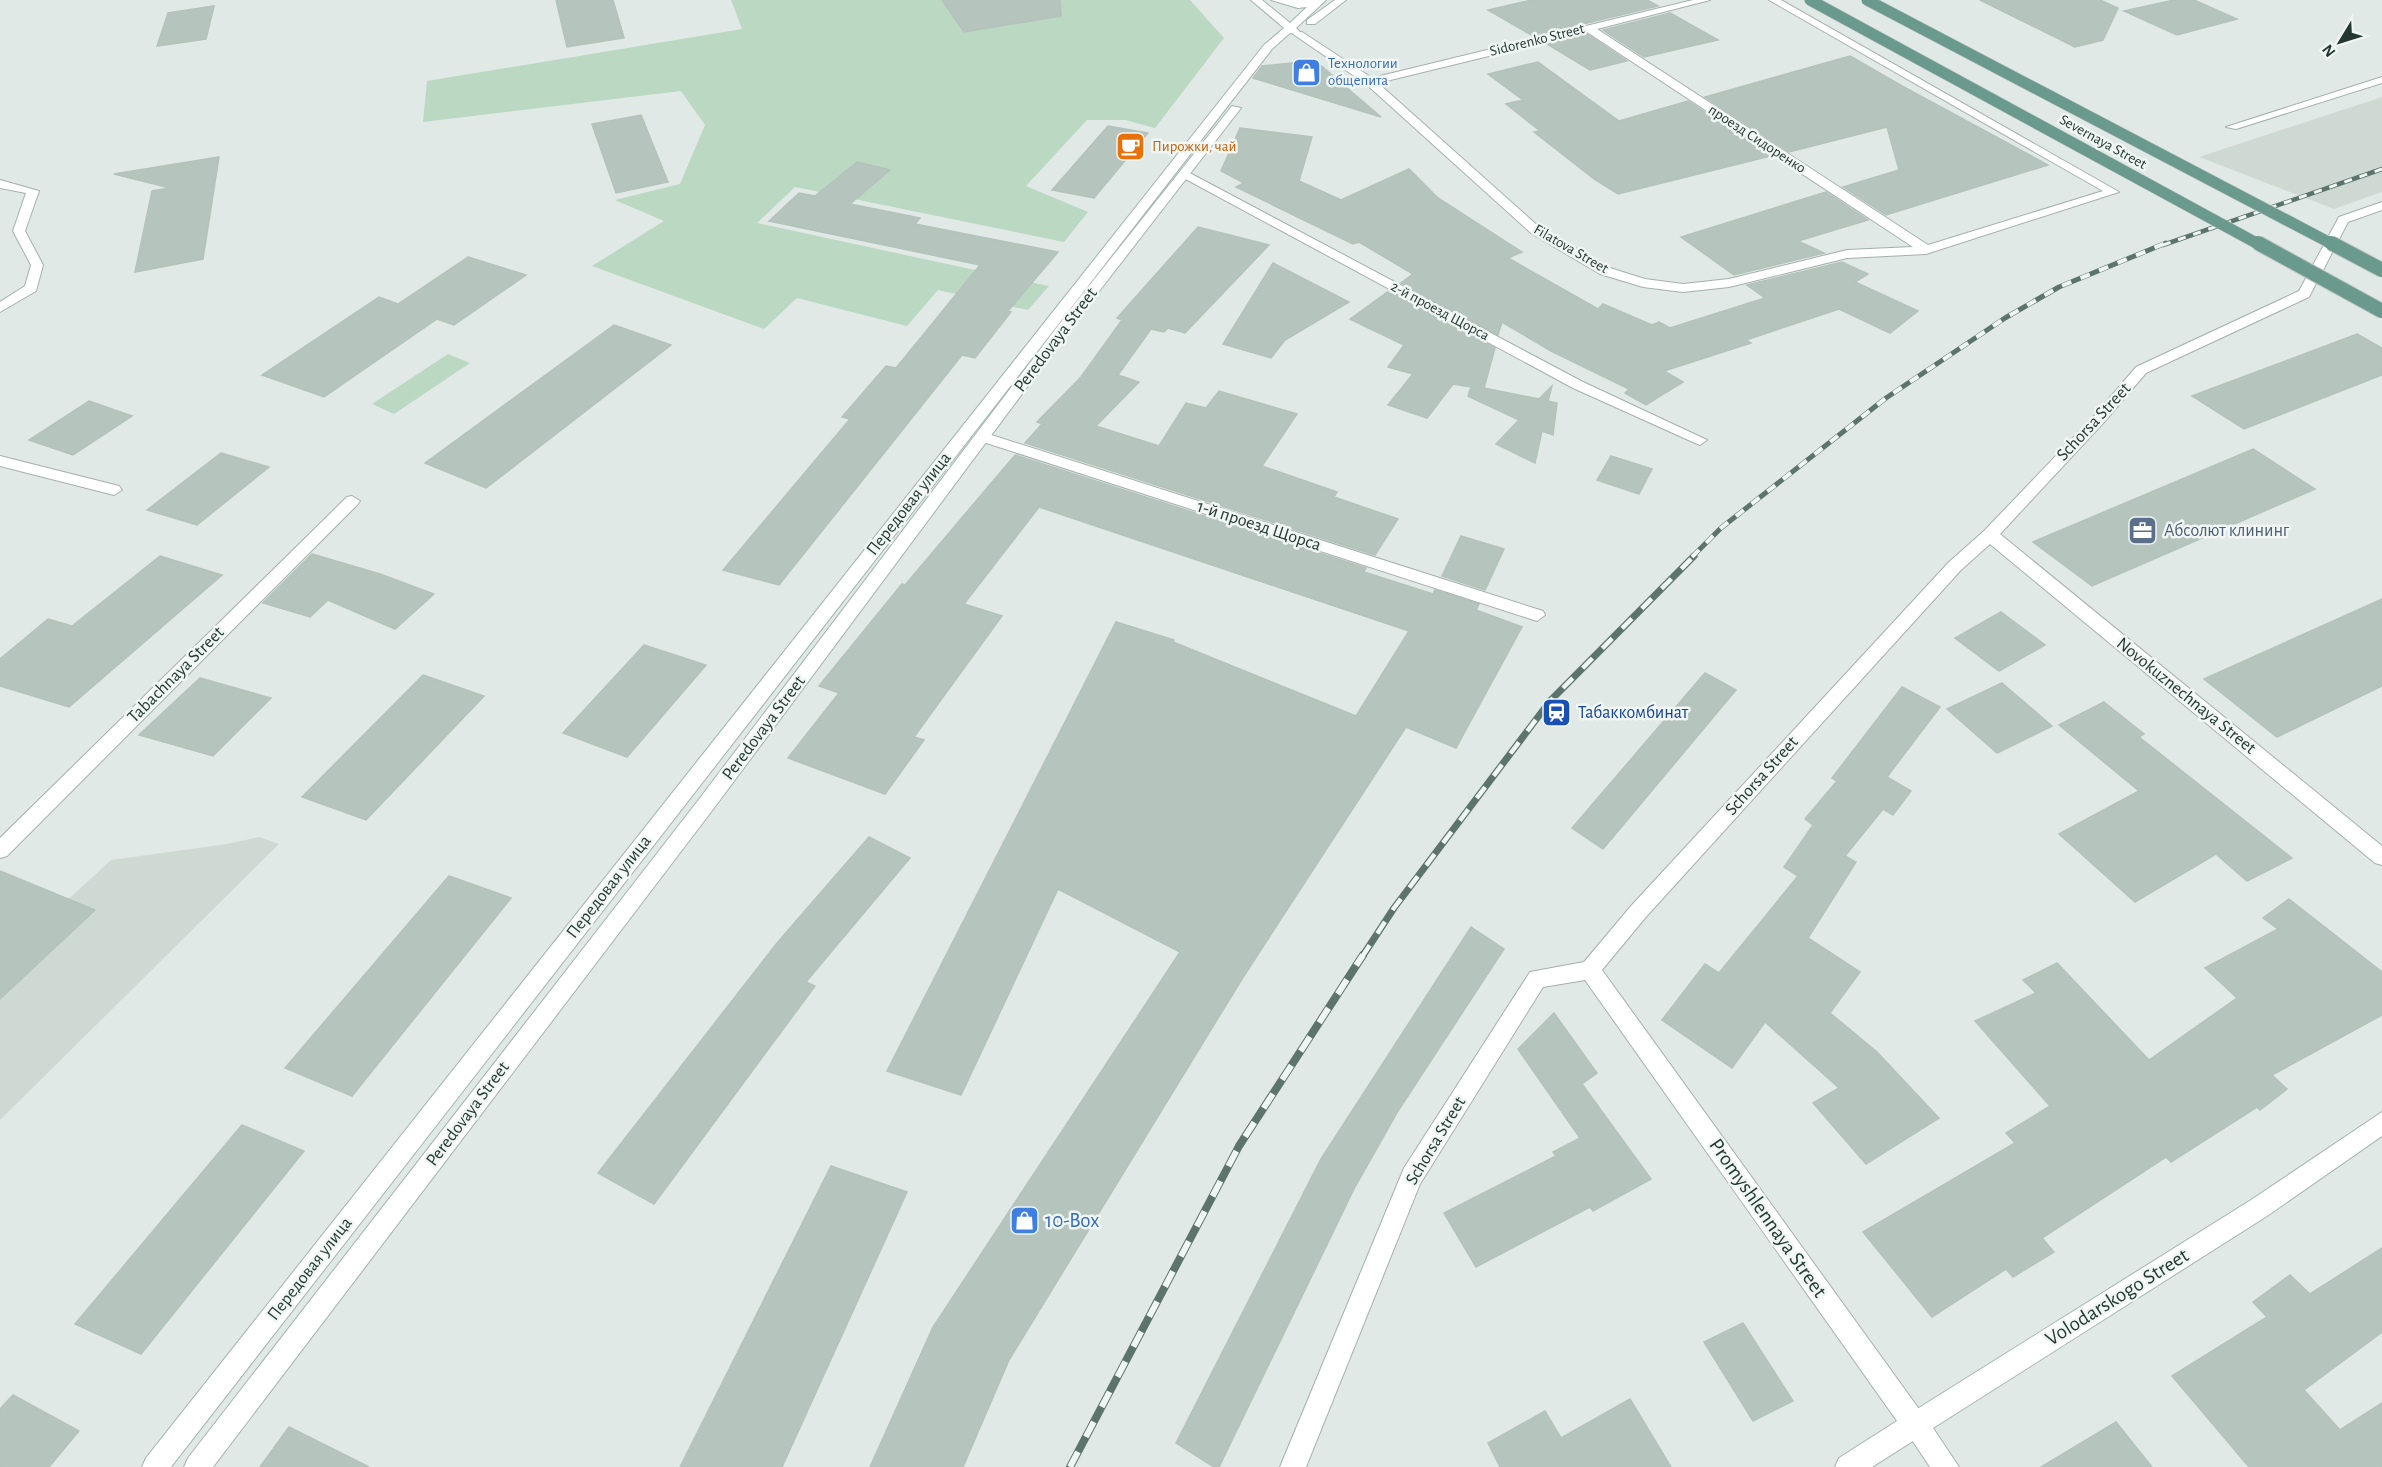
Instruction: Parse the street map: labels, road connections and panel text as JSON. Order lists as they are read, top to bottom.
{
  "streets": {
    "main road": ["Severnaya Street"],
    "street": [
      "Sidorenko Street",
      "проезд Сидоренко",
      "Filatova Street",
      "2-й проезд Щорса",
      "Peredovaya Street",
      "Schorsa Street",
      "Передовая улица",
      "1-й проезд Щорса",
      "Tabachnaya Street",
      "Novokuznechnaya Street",
      "Promyshlennaya Street",
      "Volodarskogo Street"
    ]
  },
  "crossings": [
    ["Sidorenko Street", "проезд Сидоренко"],
    ["Sidorenko Street", "Filatova Street"],
    ["проезд Сидоренко", "Filatova Street"],
    ["Filatova Street", "Peredovaya Street"],
    ["Filatova Street", "Передовая улица"],
    ["2-й проезд Щорса", "Peredovaya Street"],
    ["Peredovaya Street", "Передовая улица"],
    ["Peredovaya Street", "1-й проезд Щорса"],
    ["Schorsa Street", "Novokuznechnaya Street"],
    ["Schorsa Street", "Promyshlennaya Street"],
    ["Promyshlennaya Street", "Volodarskogo Street"]
  ],
  "places": {
    "shop": ["Технологии общепита", "10-Box"],
    "cafe": ["Пирожки, чай"],
    "office": ["Абсолют клининг"],
    "station": ["Табаккомбинат"]
  },
  "north": "bottom left"
}
